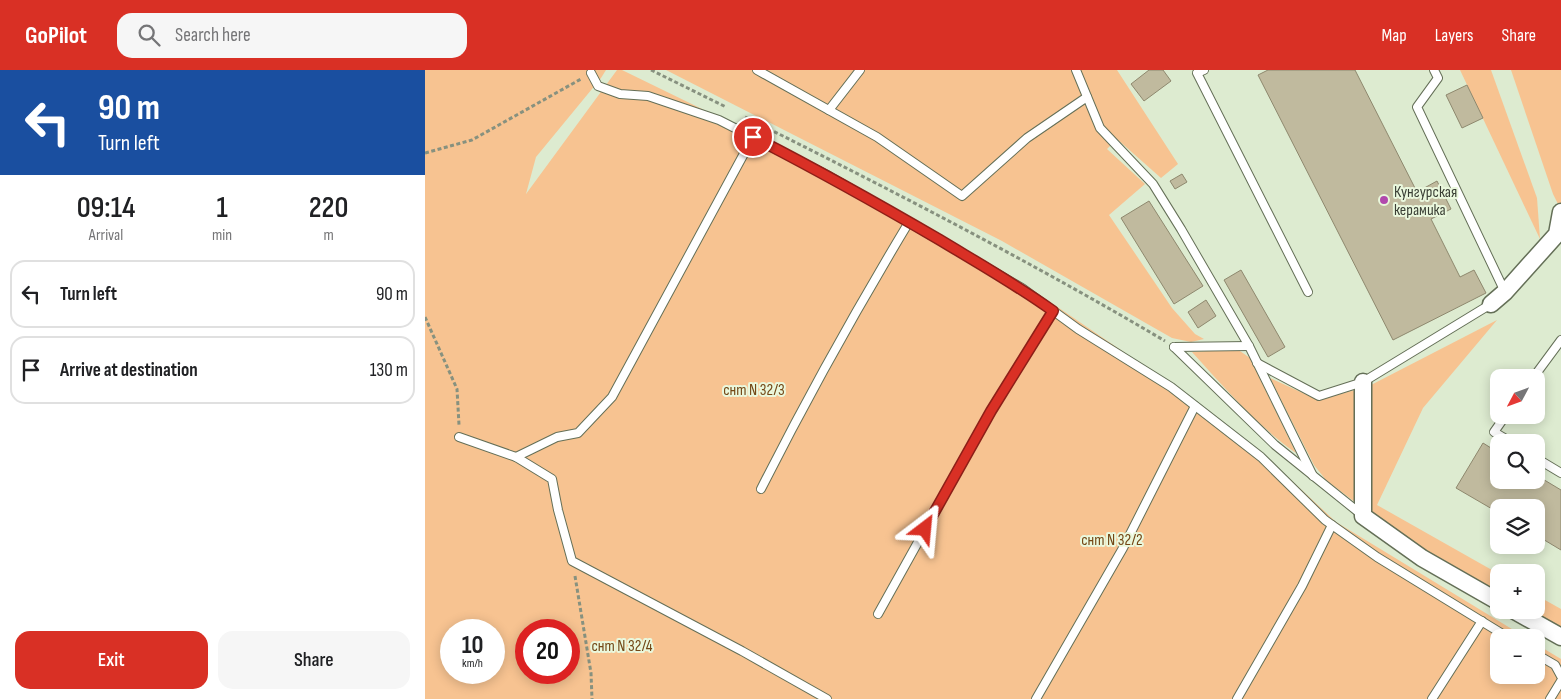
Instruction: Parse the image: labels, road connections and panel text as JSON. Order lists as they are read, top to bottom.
{
  "parks": ["снт N 32/3", "снт N 32/2", "снт N 32/4"],
  "places": ["Кунгурская керамика"],
  "north": "bottom left",
  "page": {
    "header": "GoPilot",
    "search": "Search here",
    "nav": ["Map", "Layers", "Share"],
    "turn": ["90 m", "Turn left"],
    "eta": [
      "09:14",
      "Arrival",
      "1",
      "min",
      "220",
      "m"
    ],
    "list": [
      {
        "name": "Turn left",
        "value": "90 m"
      },
      {
        "name": "Arrive at destination",
        "value": "130 m"
      }
    ],
    "map_buttons": ["+", "−"],
    "speed": "10 km/h",
    "limit": "20",
    "buttons": ["Exit", "Share"]
  }
}
